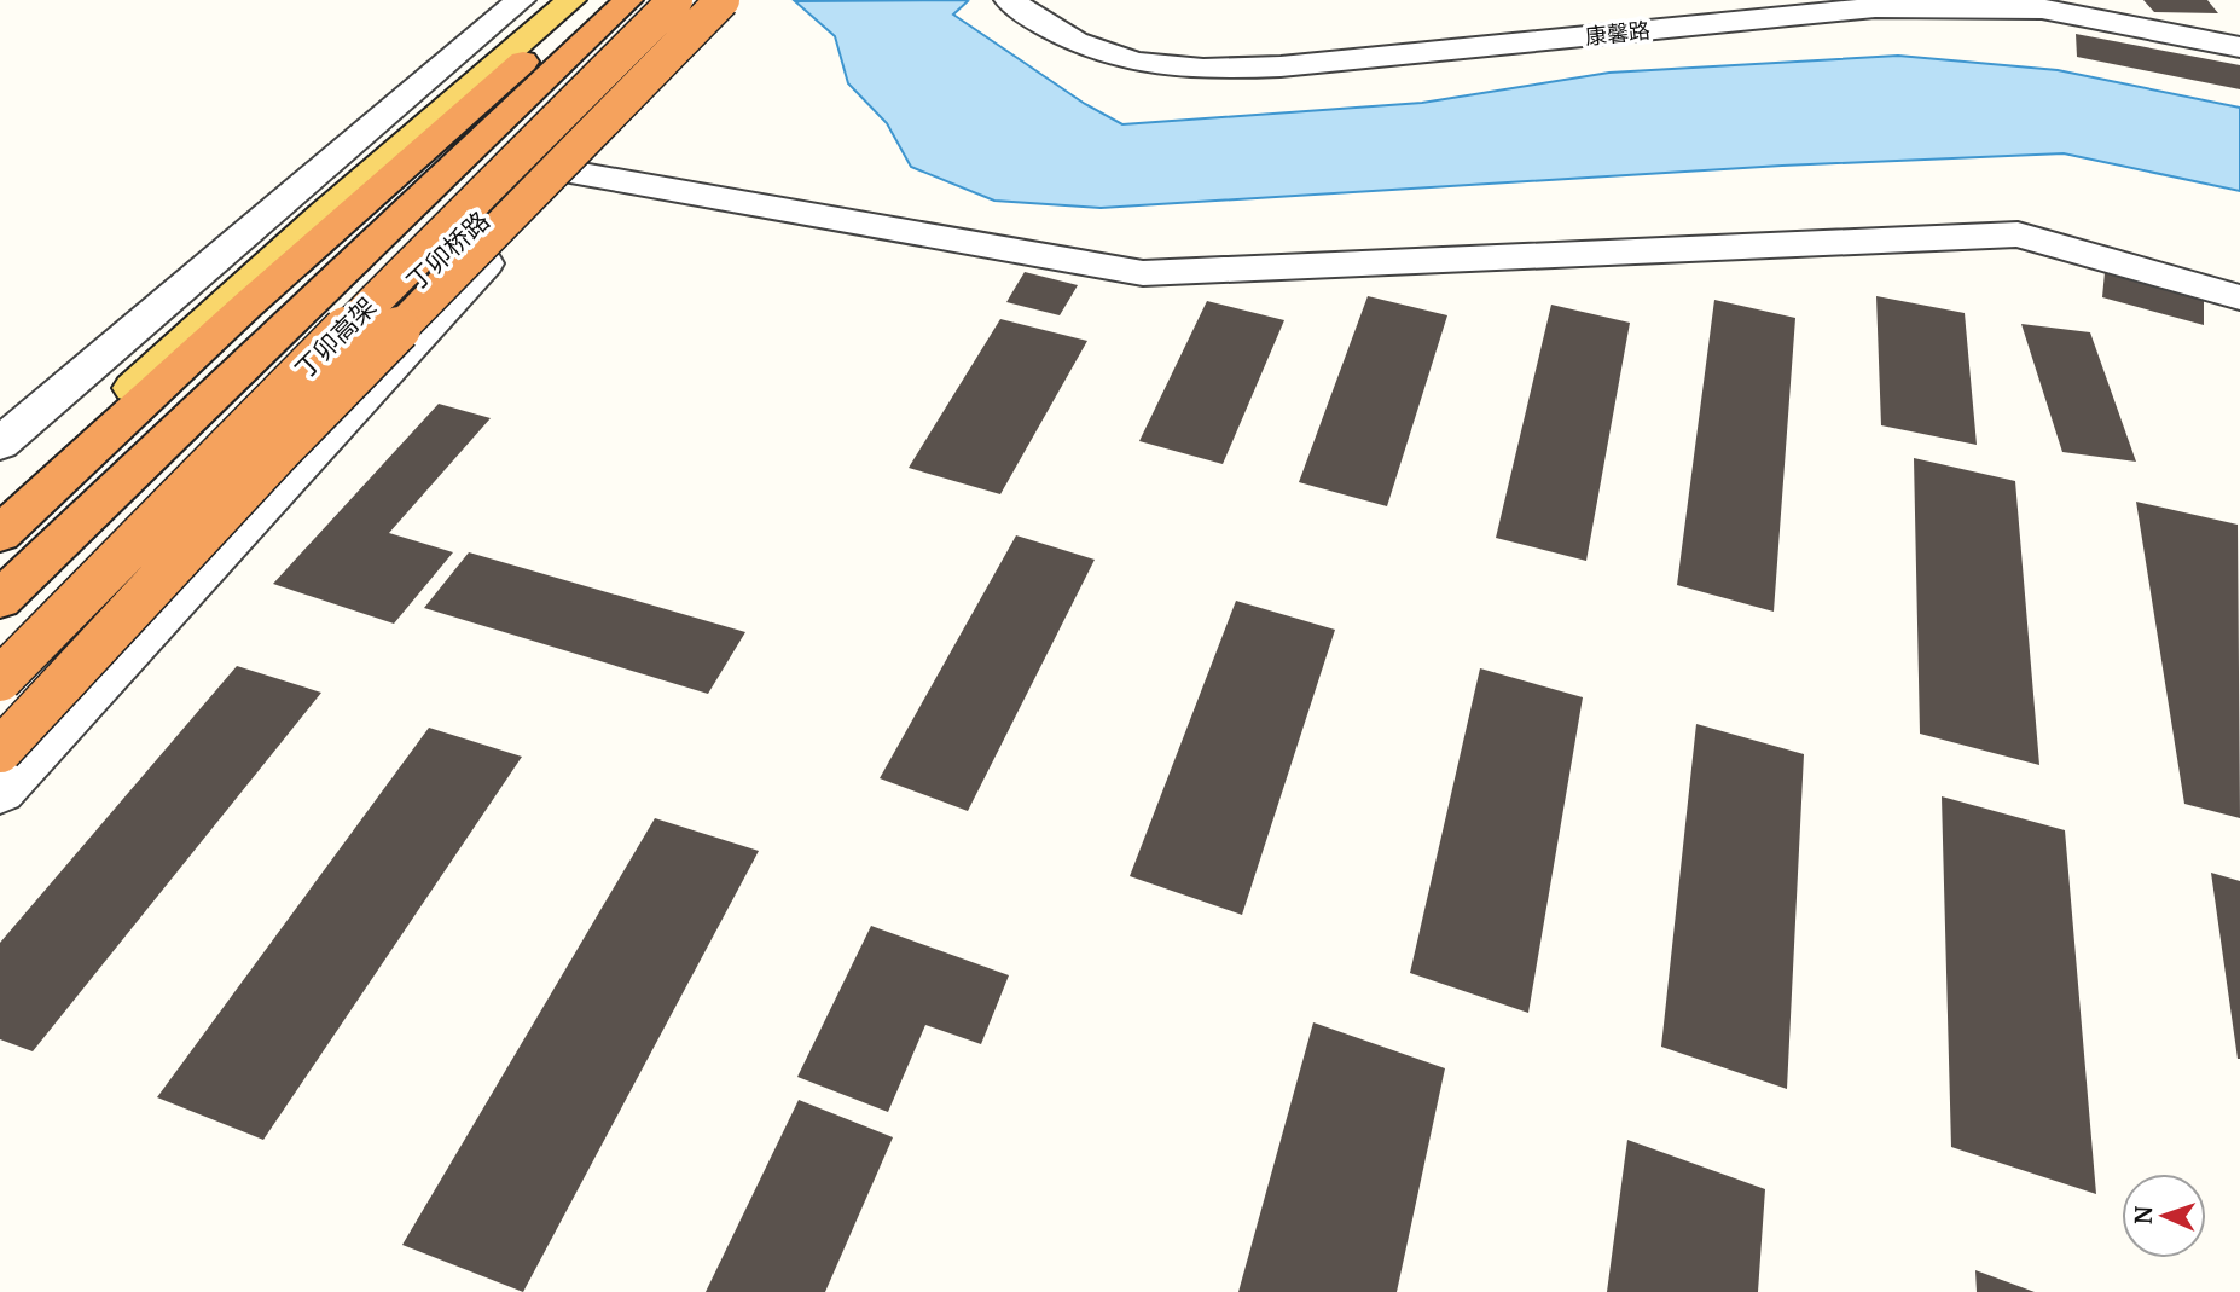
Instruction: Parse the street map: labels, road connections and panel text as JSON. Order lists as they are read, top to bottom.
{
  "streets": {
    "highway": ["丁卯高架"],
    "main road": ["丁卯桥路"],
    "street": ["康馨路"]
  },
  "north": "left"
}
